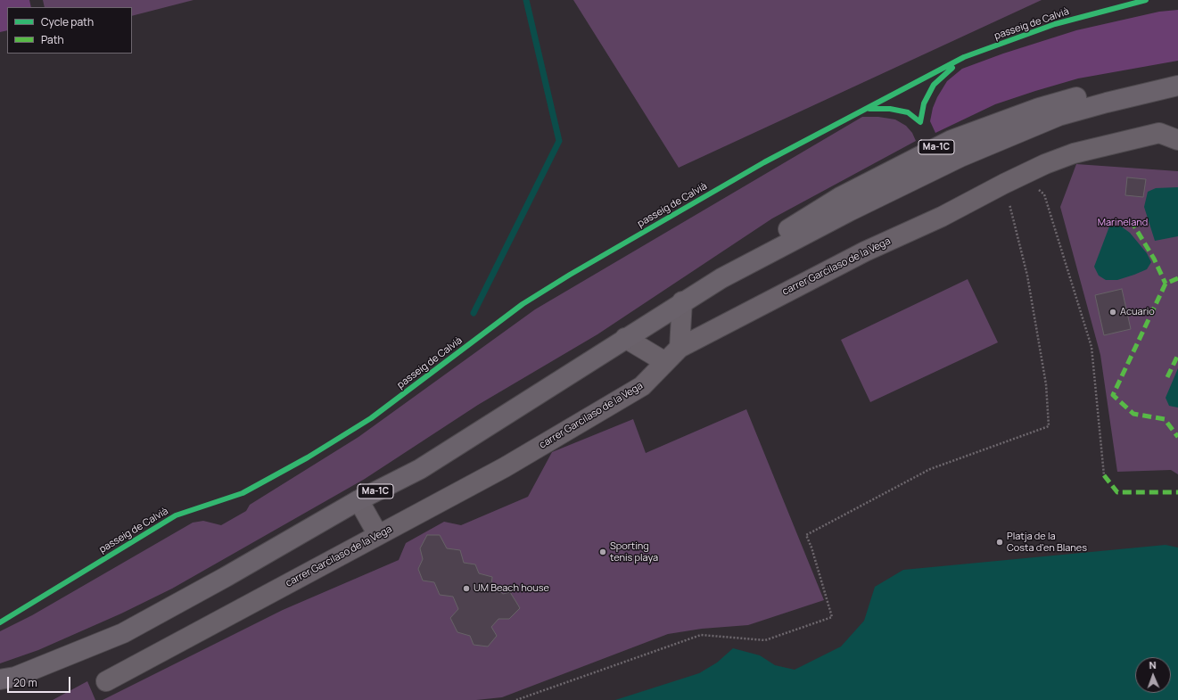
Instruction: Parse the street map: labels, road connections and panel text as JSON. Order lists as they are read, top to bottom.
{
  "streets": {
    "main road": ["Ma-1C"],
    "street": ["carrer Garcilaso de la Vega"],
    "cycle path": ["passeig de Calvià"]
  },
  "parks": ["Marineland"],
  "places": [
    "Acuario",
    "Platja de la Costa d'en Blanes",
    "Sporting tenis playa",
    "UM Beach house"
  ],
  "legend": ["Cycle path", "Path"],
  "scale_bar": "20 m",
  "north": "top"
}
